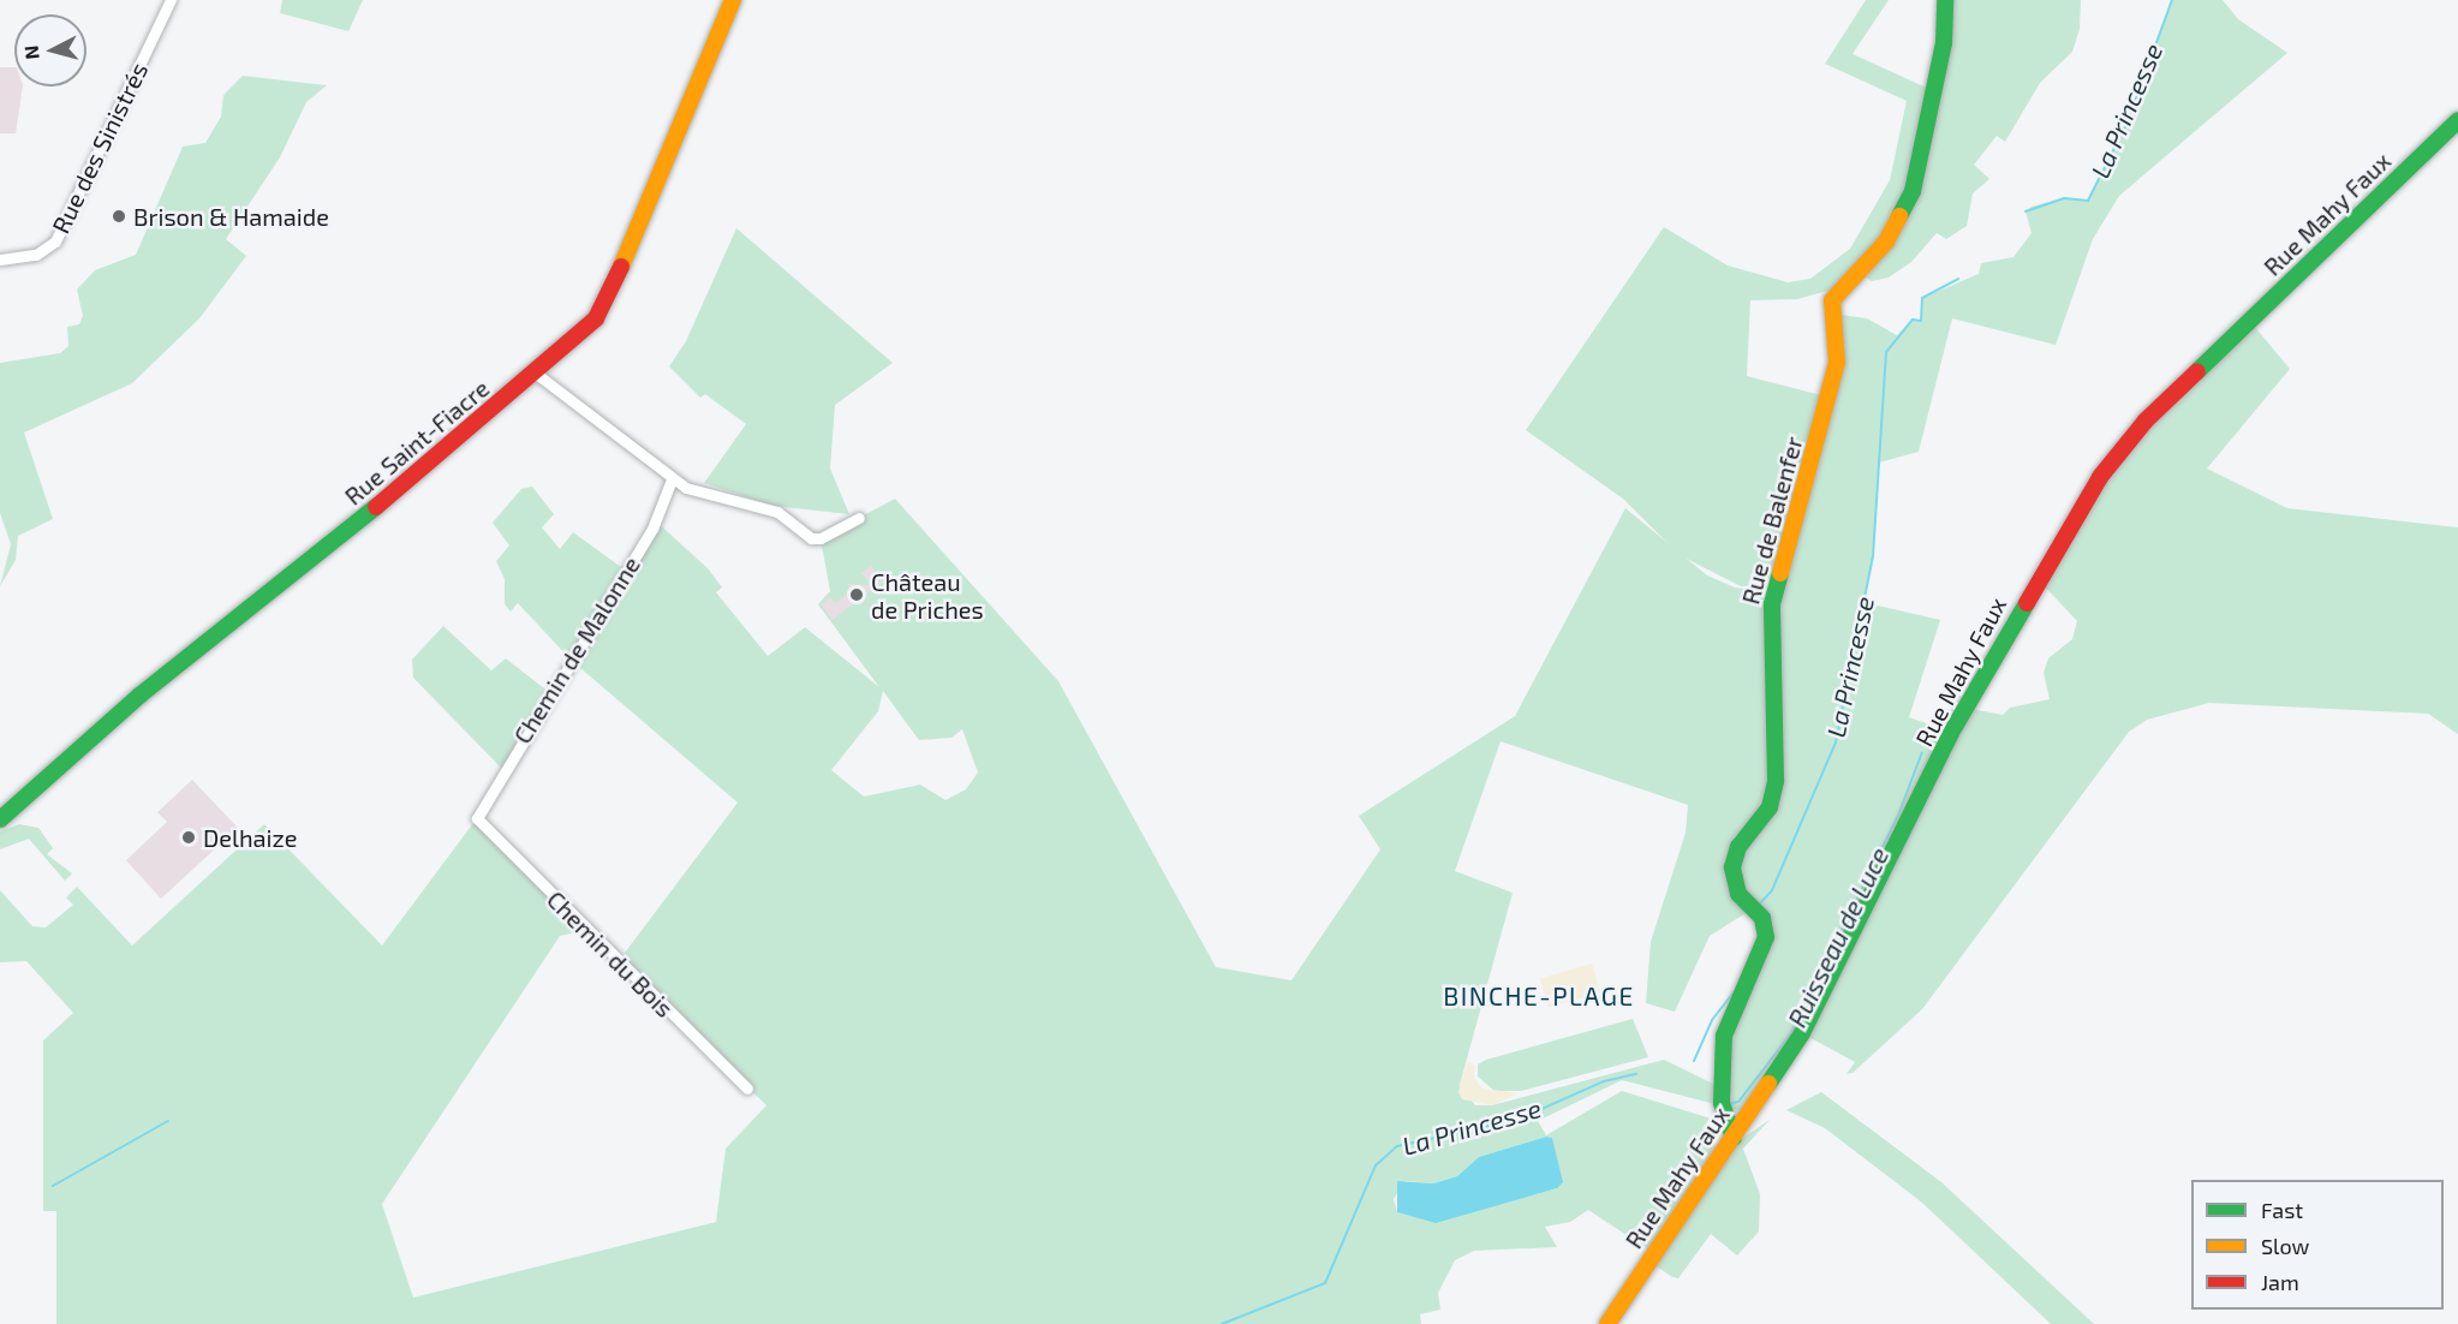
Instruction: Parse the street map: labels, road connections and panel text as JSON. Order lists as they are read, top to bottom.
{
  "streets": {
    "street": [
      "Rue des Sinistrés",
      "Rue Mahy Faux",
      "Rue Saint-Fiacre",
      "Rue de Balenfer",
      "Chemin de Malonne",
      "Chemin du Bois"
    ]
  },
  "crossings": [
    ["Rue Mahy Faux", "Rue de Balenfer"],
    ["Chemin de Malonne", "Chemin du Bois"]
  ],
  "districts": ["BINCHE-PLAGE"],
  "water": ["La Princesse", "Ruisseau de Luce"],
  "places": ["Brison & Hamaide", "Château de Priches", "Delhaize"],
  "legend": ["Fast", "Slow", "Jam"],
  "north": "left"
}
